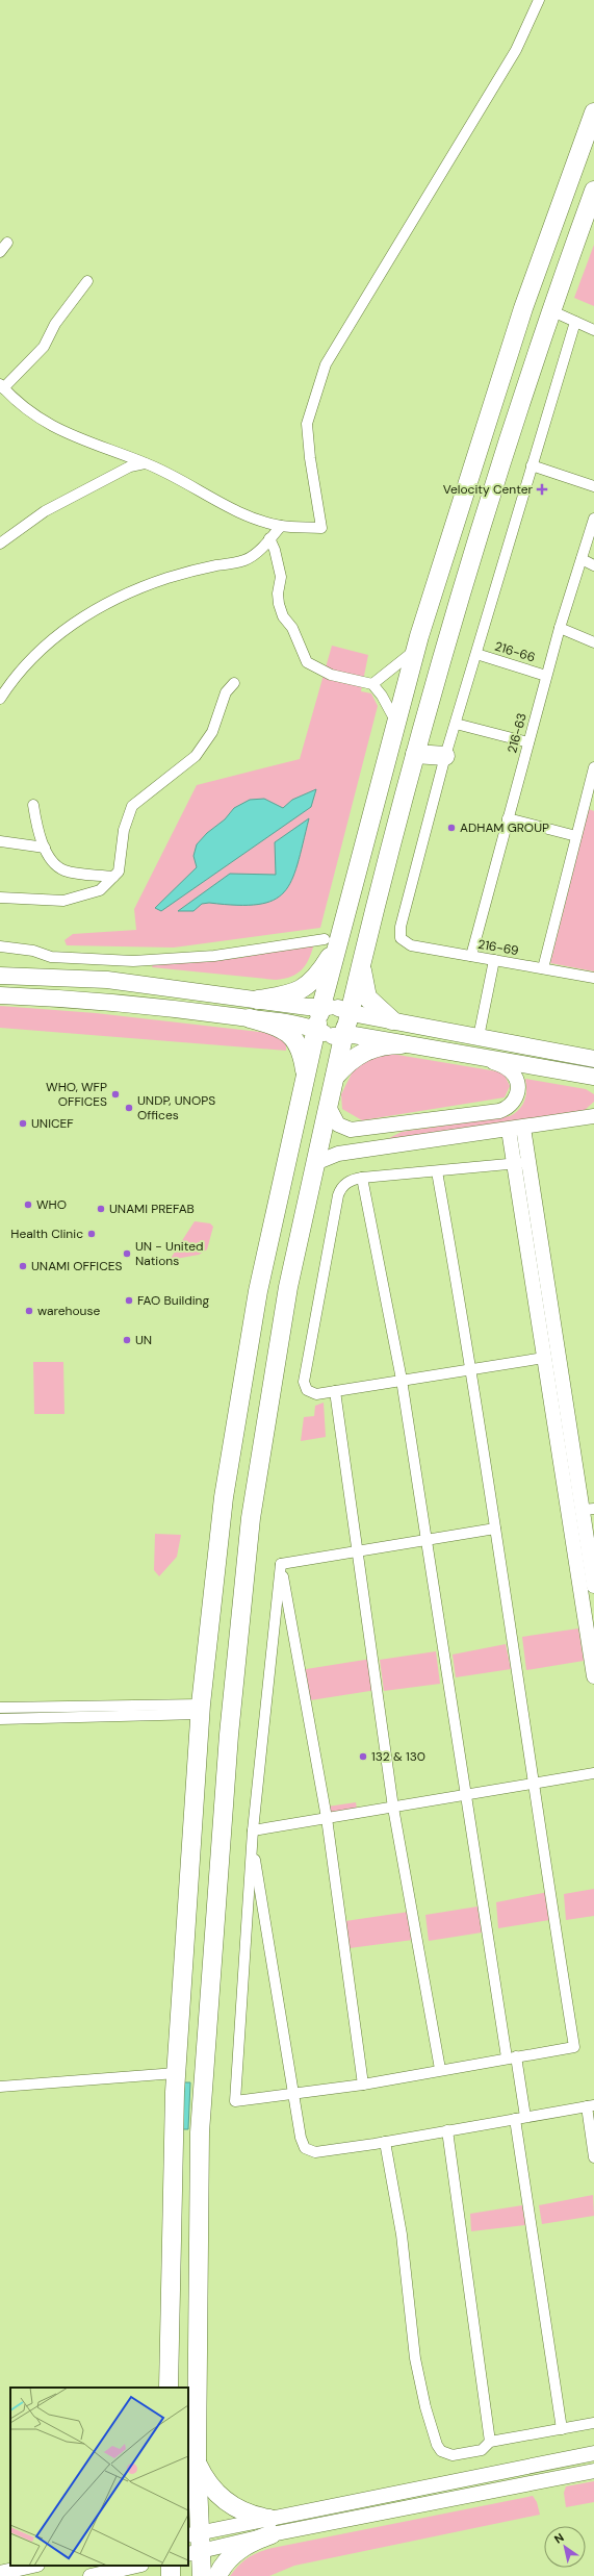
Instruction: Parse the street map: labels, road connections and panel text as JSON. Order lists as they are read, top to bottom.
{
  "streets": {
    "street": ["216-66", "216-63", "216-69"]
  },
  "crossings": [
    ["216-66", "216-63"],
    ["216-63", "216-69"]
  ],
  "places": {
    "health": ["Velocity Center"],
    "other": [
      "ADHAM GROUP",
      "WHO, WFP OFFICES",
      "UNDP, UNOPS Offices",
      "UNICEF",
      "WHO",
      "UNAMI PREFAB",
      "Health Clinic",
      "UN - United Nations",
      "UNAMI OFFICES",
      "FAO Building",
      "warehouse",
      "UN",
      "132 & 130"
    ]
  },
  "north": "top left"
}
